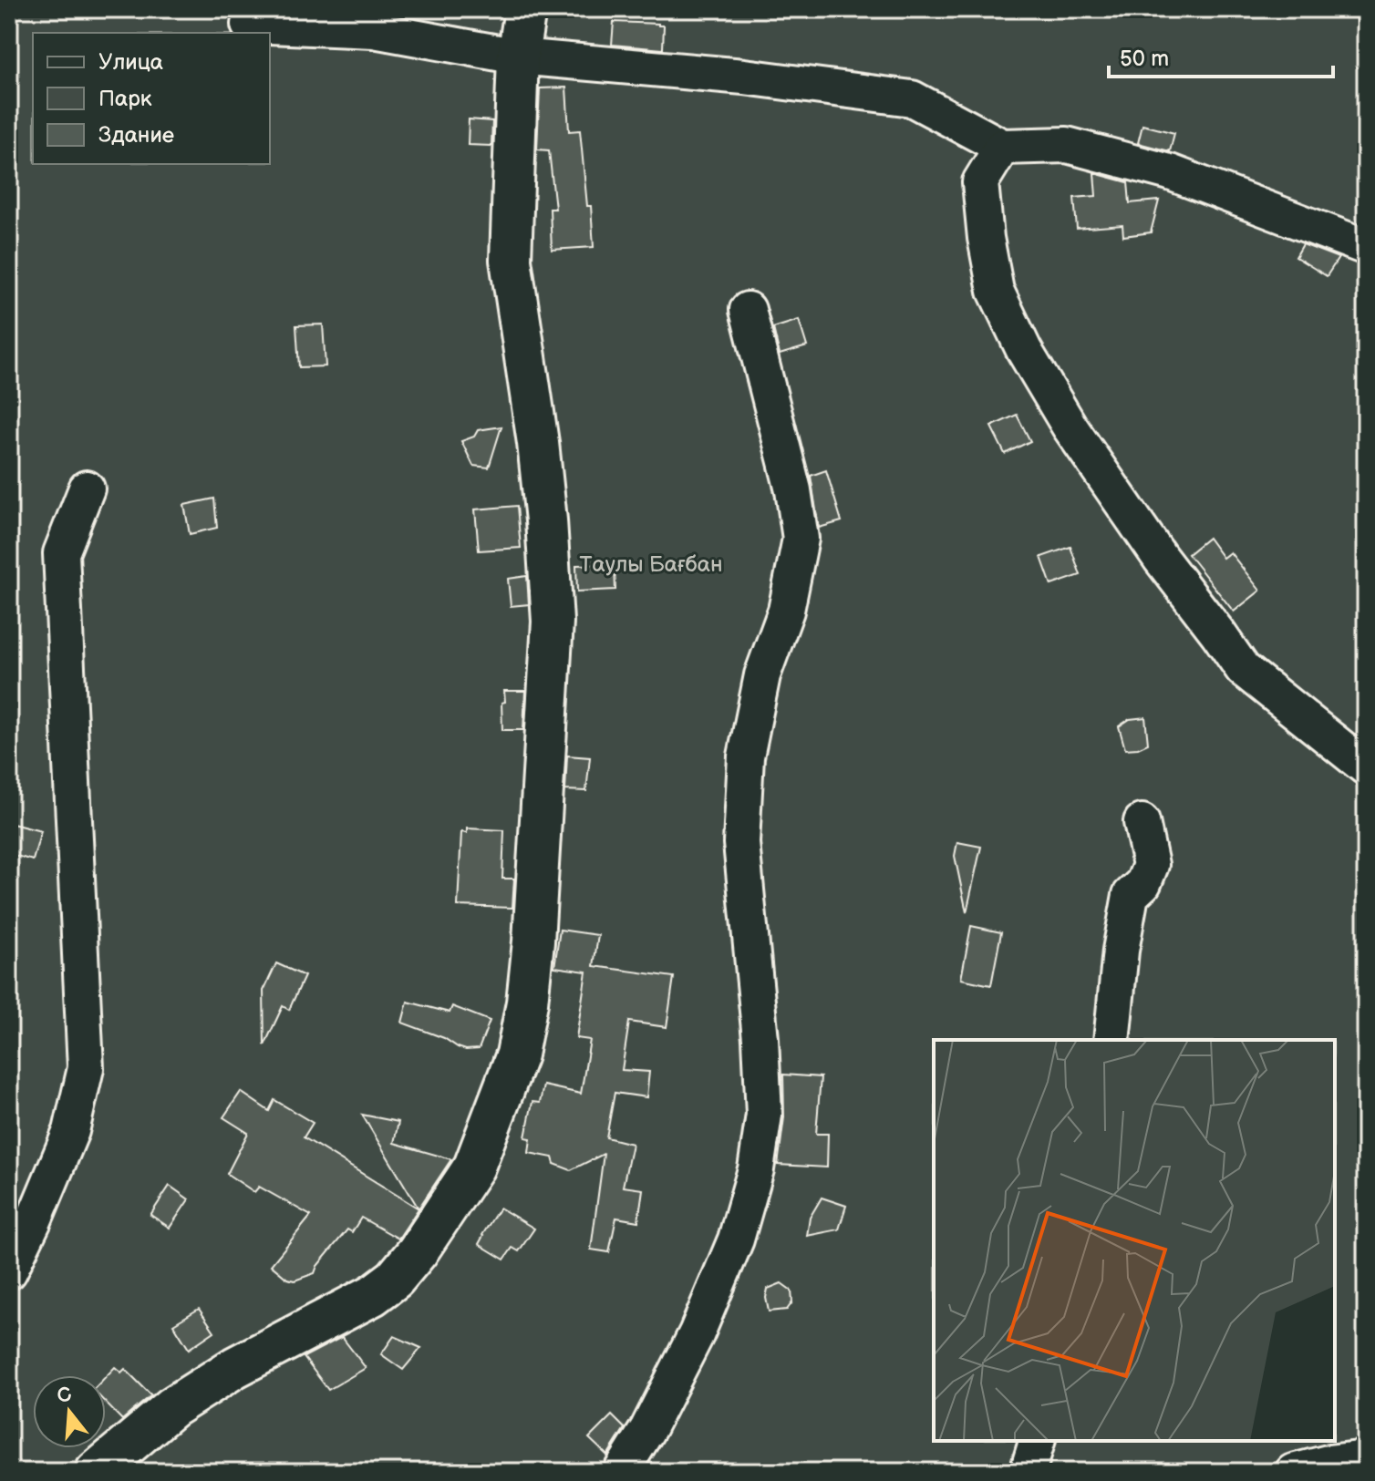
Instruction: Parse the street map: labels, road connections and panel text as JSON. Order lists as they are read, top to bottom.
{
  "parks": ["Таулы Бағбан"],
  "legend": ["Улица", "Парк", "Здание"],
  "scale_bar": "50 m",
  "north": "top"
}
